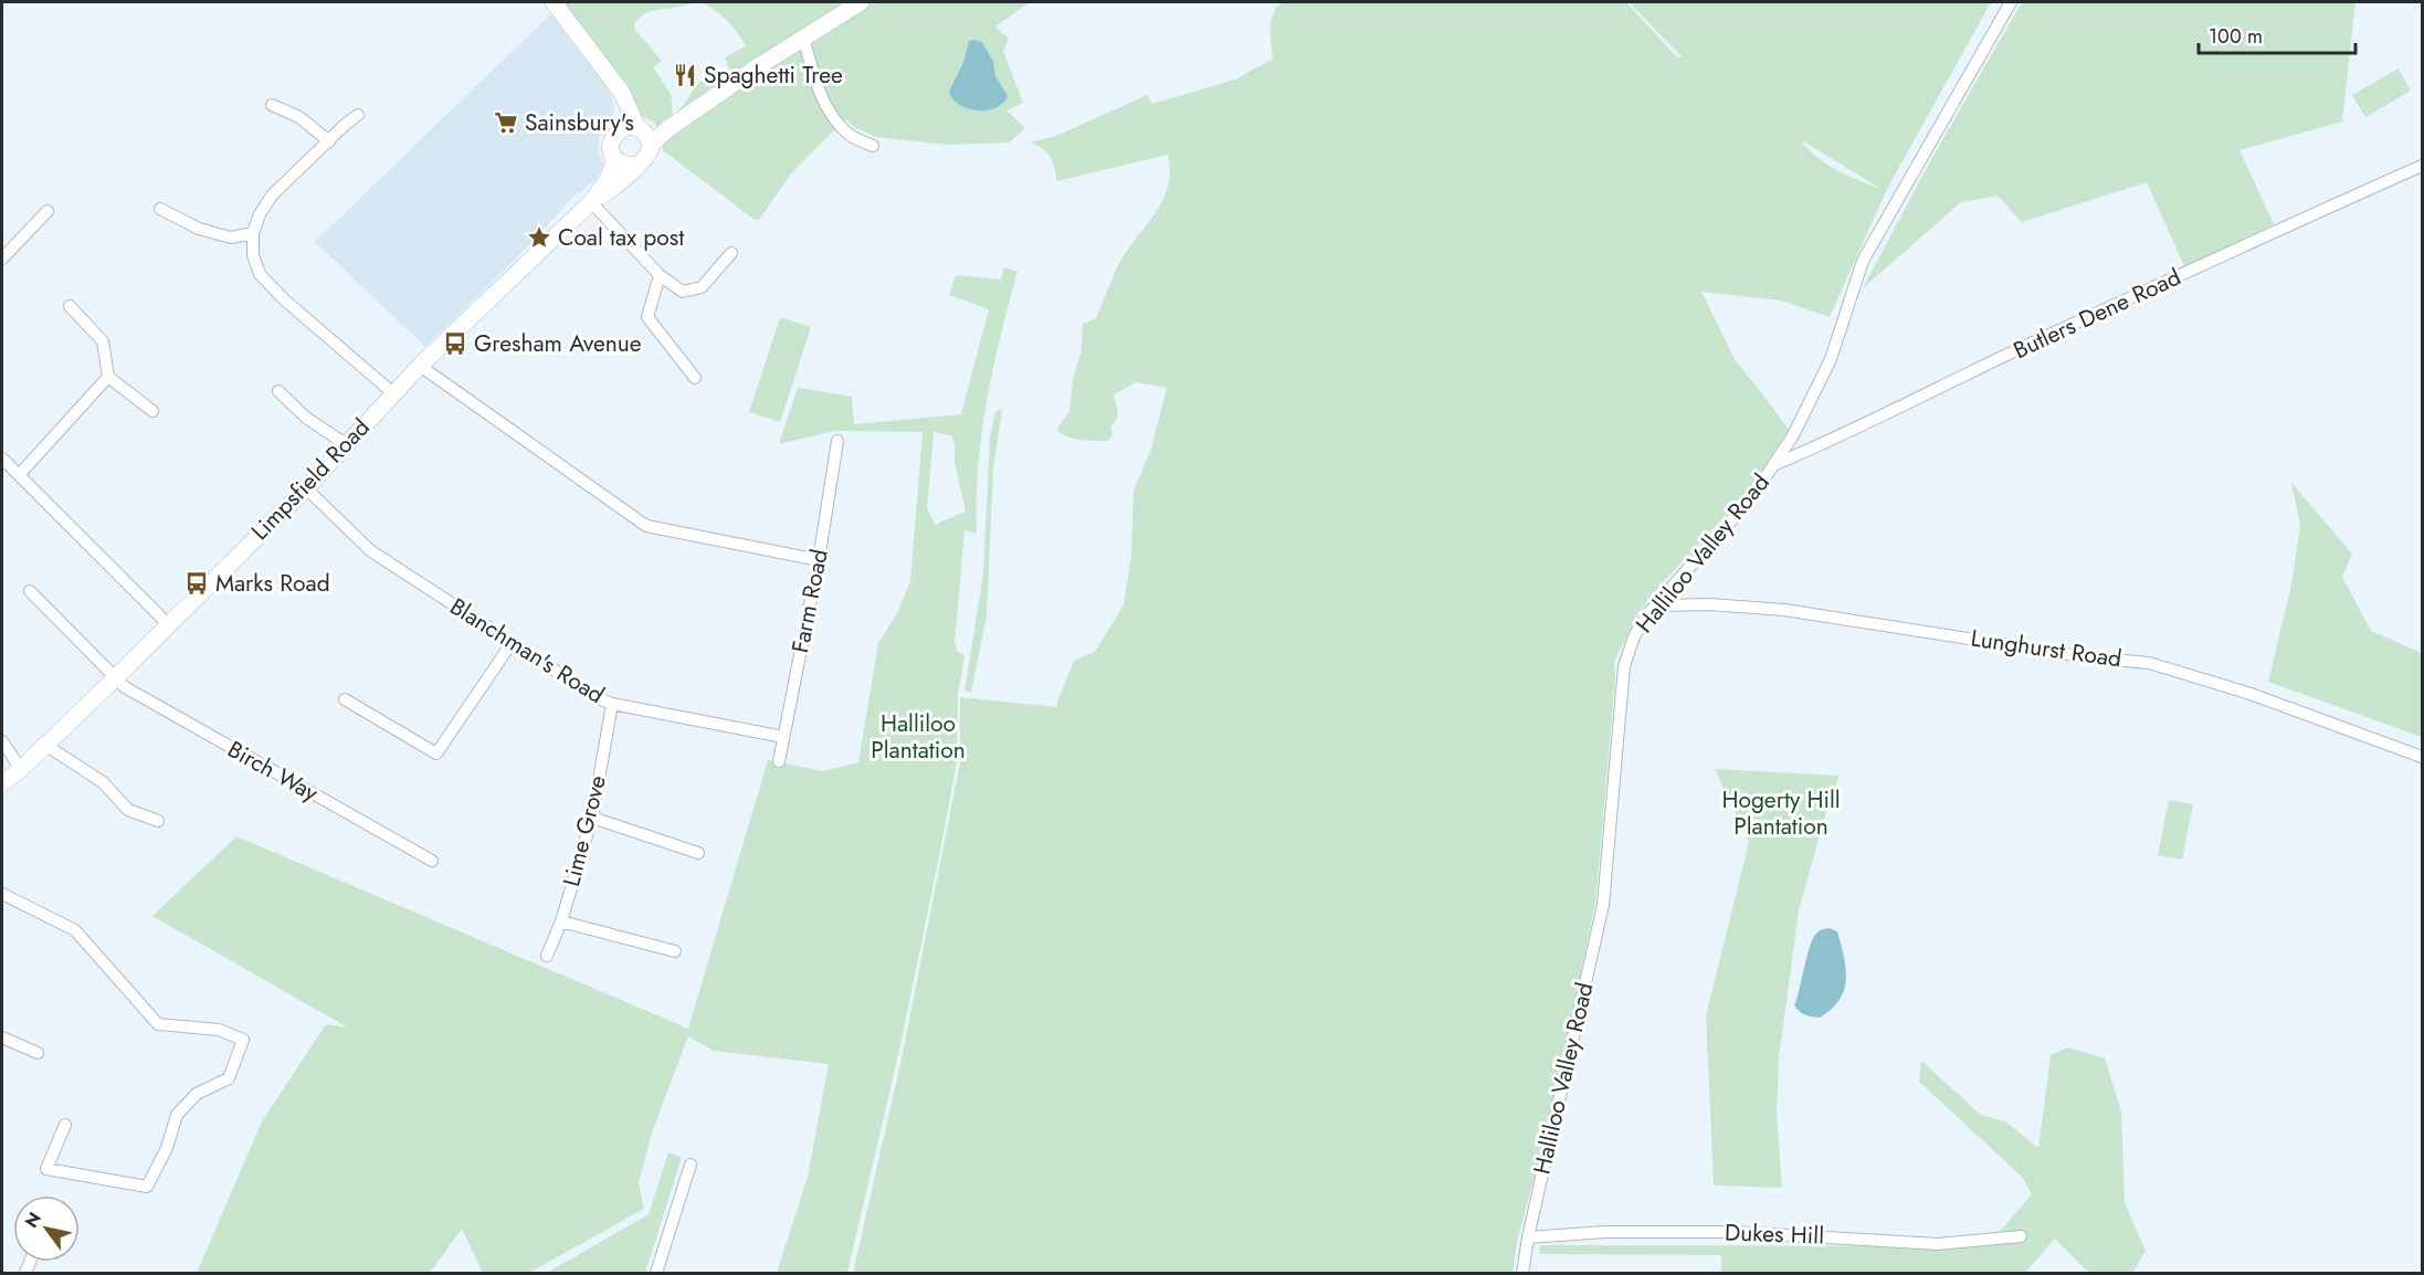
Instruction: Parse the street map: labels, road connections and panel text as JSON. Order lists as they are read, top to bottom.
{
  "streets": {
    "main road": ["Limpsfield Road"],
    "street": [
      "Butlers Dene Road",
      "Halliloo Valley Road",
      "Farm Road",
      "Lunghurst Road",
      "Blanchman's Road",
      "Birch Way",
      "Lime Grove",
      "Dukes Hill"
    ]
  },
  "crossings": [
    ["Butlers Dene Road", "Halliloo Valley Road"],
    ["Limpsfield Road", "Blanchman's Road"],
    ["Limpsfield Road", "Birch Way"],
    ["Halliloo Valley Road", "Lunghurst Road"],
    ["Halliloo Valley Road", "Dukes Hill"],
    ["Farm Road", "Blanchman's Road"],
    ["Blanchman's Road", "Lime Grove"]
  ],
  "parks": ["Halliloo Plantation", "Hogerty Hill Plantation"],
  "places": {
    "restaurant": ["Spaghetti Tree"],
    "supermarket": ["Sainsbury's"],
    "place": ["Coal tax post"],
    "bus stop": ["Gresham Avenue", "Marks Road"]
  },
  "scale_bar": "100 m",
  "north": "top left"
}
